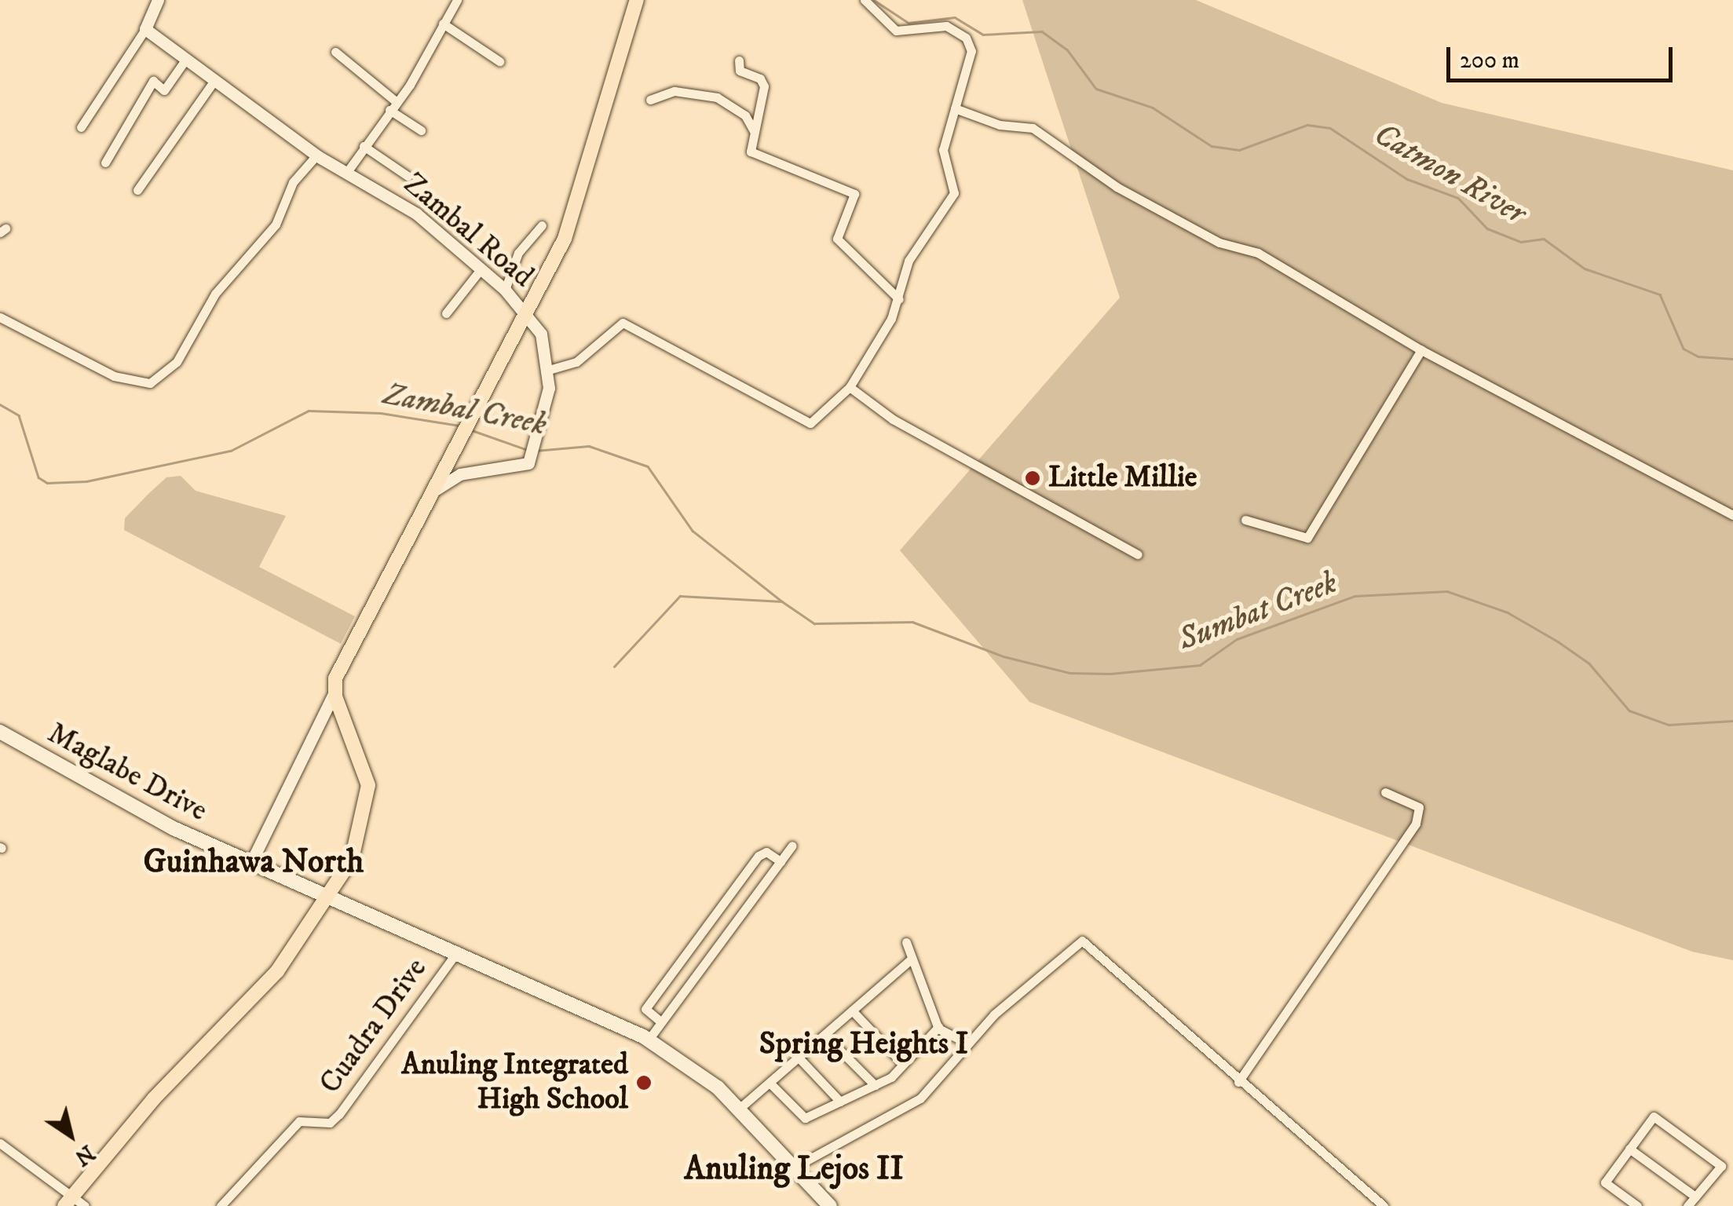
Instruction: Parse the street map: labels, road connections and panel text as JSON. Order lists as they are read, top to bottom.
{
  "streets": {
    "main road": ["Maglabe Drive"],
    "street": ["Zambal Road", "Cuadra Drive"]
  },
  "crossings": [
    ["Maglabe Drive", "Cuadra Drive"]
  ],
  "districts": ["Guinhawa North", "Spring Heights I", "Anuling Lejos II"],
  "water": ["Catmon River", "Zambal Creek", "Sumbat Creek"],
  "places": ["Little Millie", "Anuling Integrated High School"],
  "scale_bar": "200 m",
  "north": "bottom right"
}
